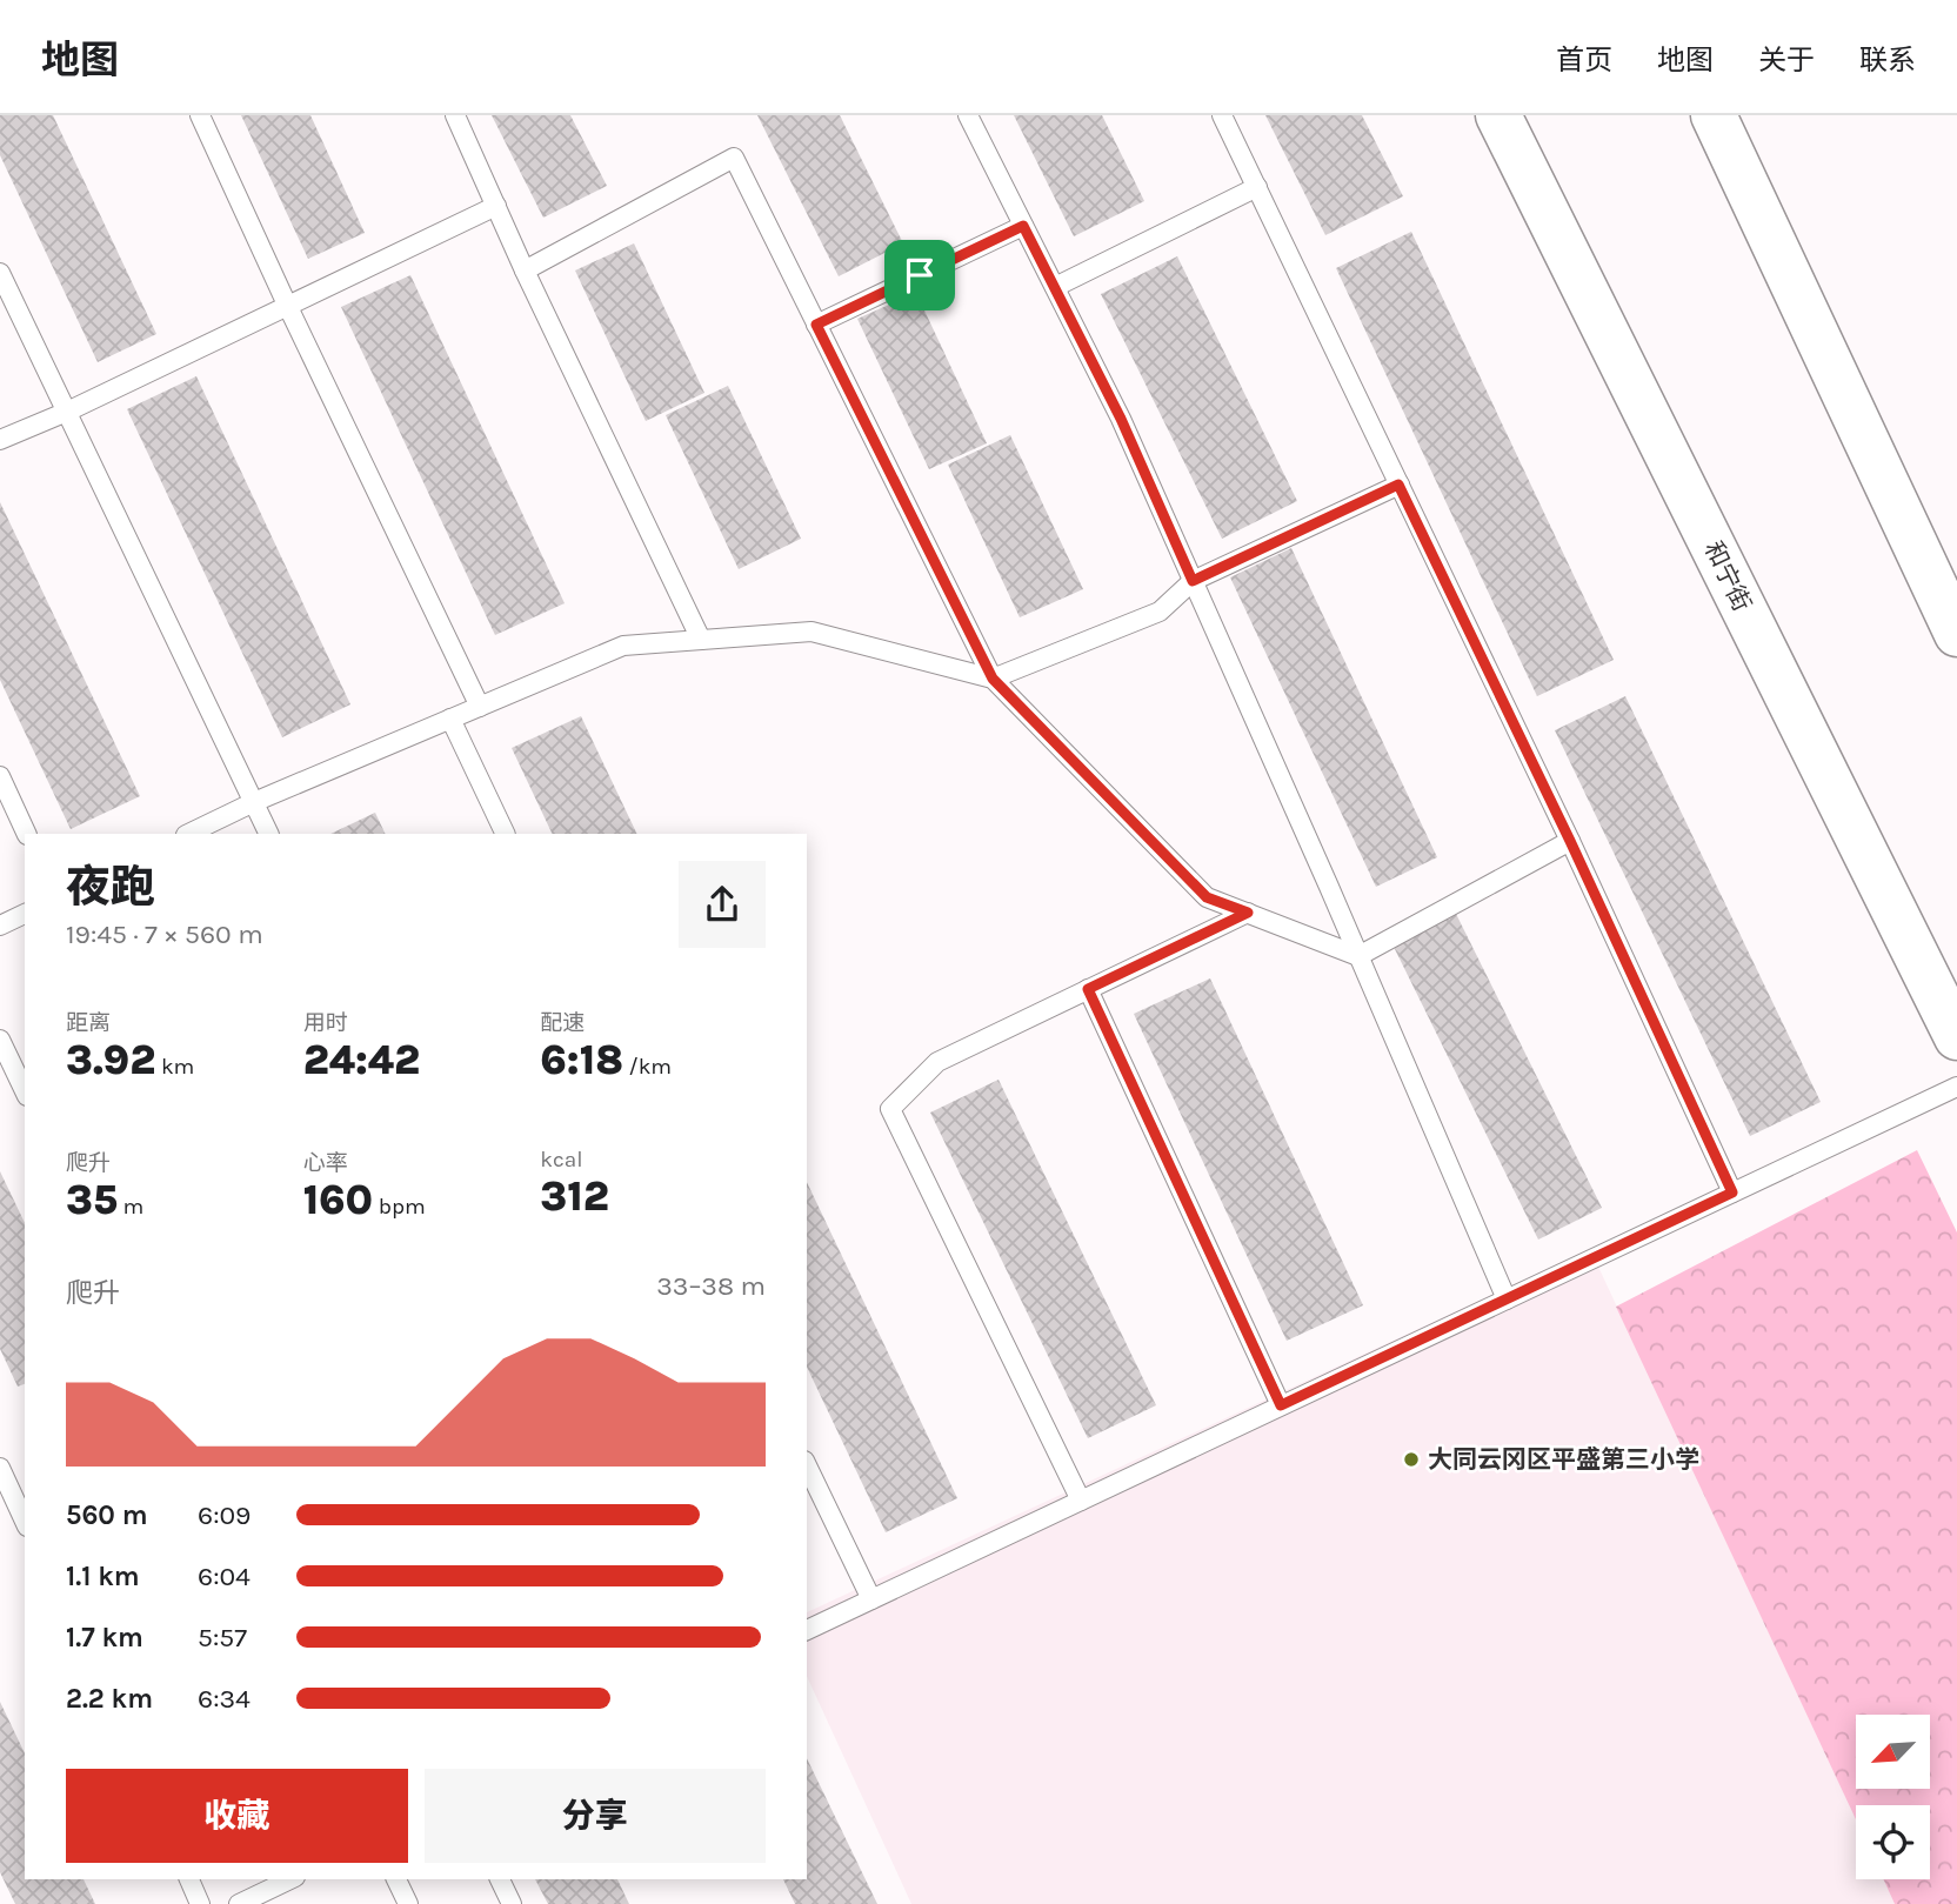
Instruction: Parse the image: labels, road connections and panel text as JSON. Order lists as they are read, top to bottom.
{
  "streets": {
    "main road": ["和宁街"]
  },
  "places": ["大同云冈区平盛第三小学"],
  "north": "bottom left",
  "page": {
    "header": "地图",
    "nav": [
      "首页",
      "地图",
      "关于",
      "联系"
    ],
    "heading": ["夜跑", "19:45 · 7 × 560 m"],
    "stats": [
      ["距离", "3.92 km"],
      ["用时", "24:42"],
      ["配速", "6:18 /km"],
      ["爬升", "35 m"],
      ["心率", "160 bpm"],
      ["kcal", "312"]
    ],
    "chart": ["爬升", "33–38 m"],
    "list": [
      {
        "name": "560 m",
        "note": "6:09"
      },
      {
        "name": "1.1 km",
        "note": "6:04"
      },
      {
        "name": "1.7 km",
        "note": "5:57"
      },
      {
        "name": "2.2 km",
        "note": "6:34"
      }
    ],
    "buttons": ["收藏", "分享"]
  }
}
